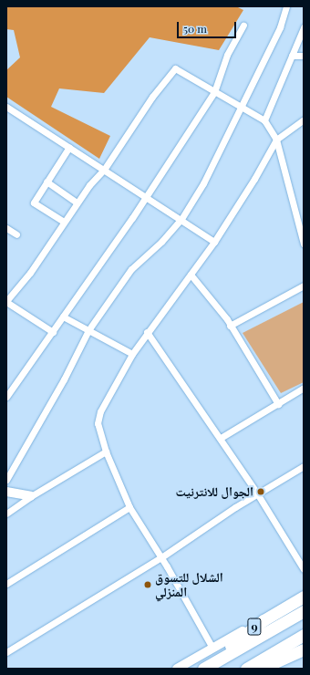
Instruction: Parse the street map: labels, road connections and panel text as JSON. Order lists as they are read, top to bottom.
{
  "streets": {
    "highway": ["9"]
  },
  "places": ["الجوال للانترنيت", "الشلال للتسوق المنزلي"],
  "scale_bar": "50 m"
}
